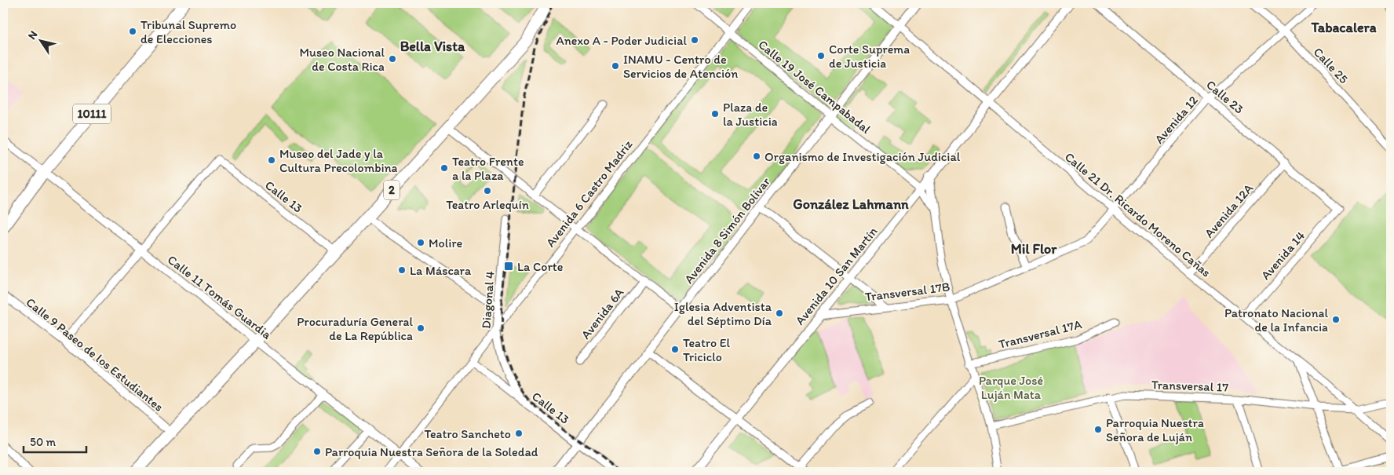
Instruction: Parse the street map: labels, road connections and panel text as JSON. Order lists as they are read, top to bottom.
{
  "streets": {
    "highway": ["10111", "2"],
    "street": [
      "Calle 25",
      "Calle 19 José Campabadal",
      "Calle 23",
      "Avenida 12",
      "Avenida 6 Castro Madriz",
      "Calle 13",
      "Avenida 12A",
      "Calle 21 Dr. Ricardo Moreno Cañas",
      "Avenida 8 Simón Bolívar",
      "Avenida 14",
      "Avenida 10 San Martín",
      "Transversal 17B",
      "Calle 11 Tomás Guardia",
      "Diagonal 4",
      "Avenida 6A",
      "Transversal 17A",
      "Calle 9 Paseo de los Estudiantes",
      "Transversal 17"
    ]
  },
  "crossings": [
    ["Calle 25", "Avenida 12"],
    ["Calle 19 José Campabadal", "Avenida 6 Castro Madriz"],
    ["Calle 19 José Campabadal", "Avenida 8 Simón Bolívar"],
    ["Calle 19 José Campabadal", "Avenida 10 San Martín"],
    ["Calle 23", "Avenida 12"],
    ["Calle 23", "Avenida 12A"],
    ["Calle 23", "Avenida 14"],
    ["10111", "Calle 11 Tomás Guardia"],
    ["Avenida 12", "Calle 21 Dr. Ricardo Moreno Cañas"],
    ["Avenida 12", "Transversal 17B"],
    ["2", "Calle 13"],
    ["2", "Calle 11 Tomás Guardia"],
    ["2", "Calle 9 Paseo de los Estudiantes"],
    ["Avenida 6 Castro Madriz", "Calle 13"],
    ["Avenida 6 Castro Madriz", "Calle 11 Tomás Guardia"],
    ["Avenida 6 Castro Madriz", "Diagonal 4"],
    ["Calle 13", "Avenida 8 Simón Bolívar"],
    ["Calle 13", "Calle 11 Tomás Guardia"],
    ["Calle 13", "Diagonal 4"],
    ["Avenida 12A", "Calle 21 Dr. Ricardo Moreno Cañas"],
    ["Calle 21 Dr. Ricardo Moreno Cañas", "Avenida 8 Simón Bolívar"],
    ["Calle 21 Dr. Ricardo Moreno Cañas", "Avenida 14"],
    ["Calle 21 Dr. Ricardo Moreno Cañas", "Avenida 10 San Martín"],
    ["Calle 21 Dr. Ricardo Moreno Cañas", "Transversal 17B"],
    ["Calle 21 Dr. Ricardo Moreno Cañas", "Transversal 17"],
    ["Avenida 10 San Martín", "Transversal 17B"]
  ],
  "districts": [
    "Tabacalera",
    "Bella Vista",
    "González Lahmann",
    "Mil Flor"
  ],
  "parks": ["Parque José Luján Mata"],
  "places": {
    "other": [
      "Tribunal Supremo de Elecciones",
      "Anexo A - Poder Judicial",
      "Corte Suprema de Justicia",
      "Museo Nacional de Costa Rica",
      "INAMU - Centro de Servicios de Atención",
      "Plaza de la Justicia",
      "Organismo de Investigación Judicial",
      "Museo del Jade y la Cultura Precolombina",
      "Teatro Frente a la Plaza",
      "Teatro Arlequín",
      "Molire",
      "La Máscara",
      "Iglesia Adventista del Séptimo Día",
      "Patronato Nacional de la Infancia",
      "Procuraduría General de La República",
      "Teatro El Triciclo",
      "Parroquia Nuestra Señora de Luján",
      "Teatro Sancheto",
      "Parroquia Nuestra Señora de la Soledad"
    ],
    "transit": ["La Corte"]
  },
  "scale_bar": "50 m",
  "north": "top left"
}
